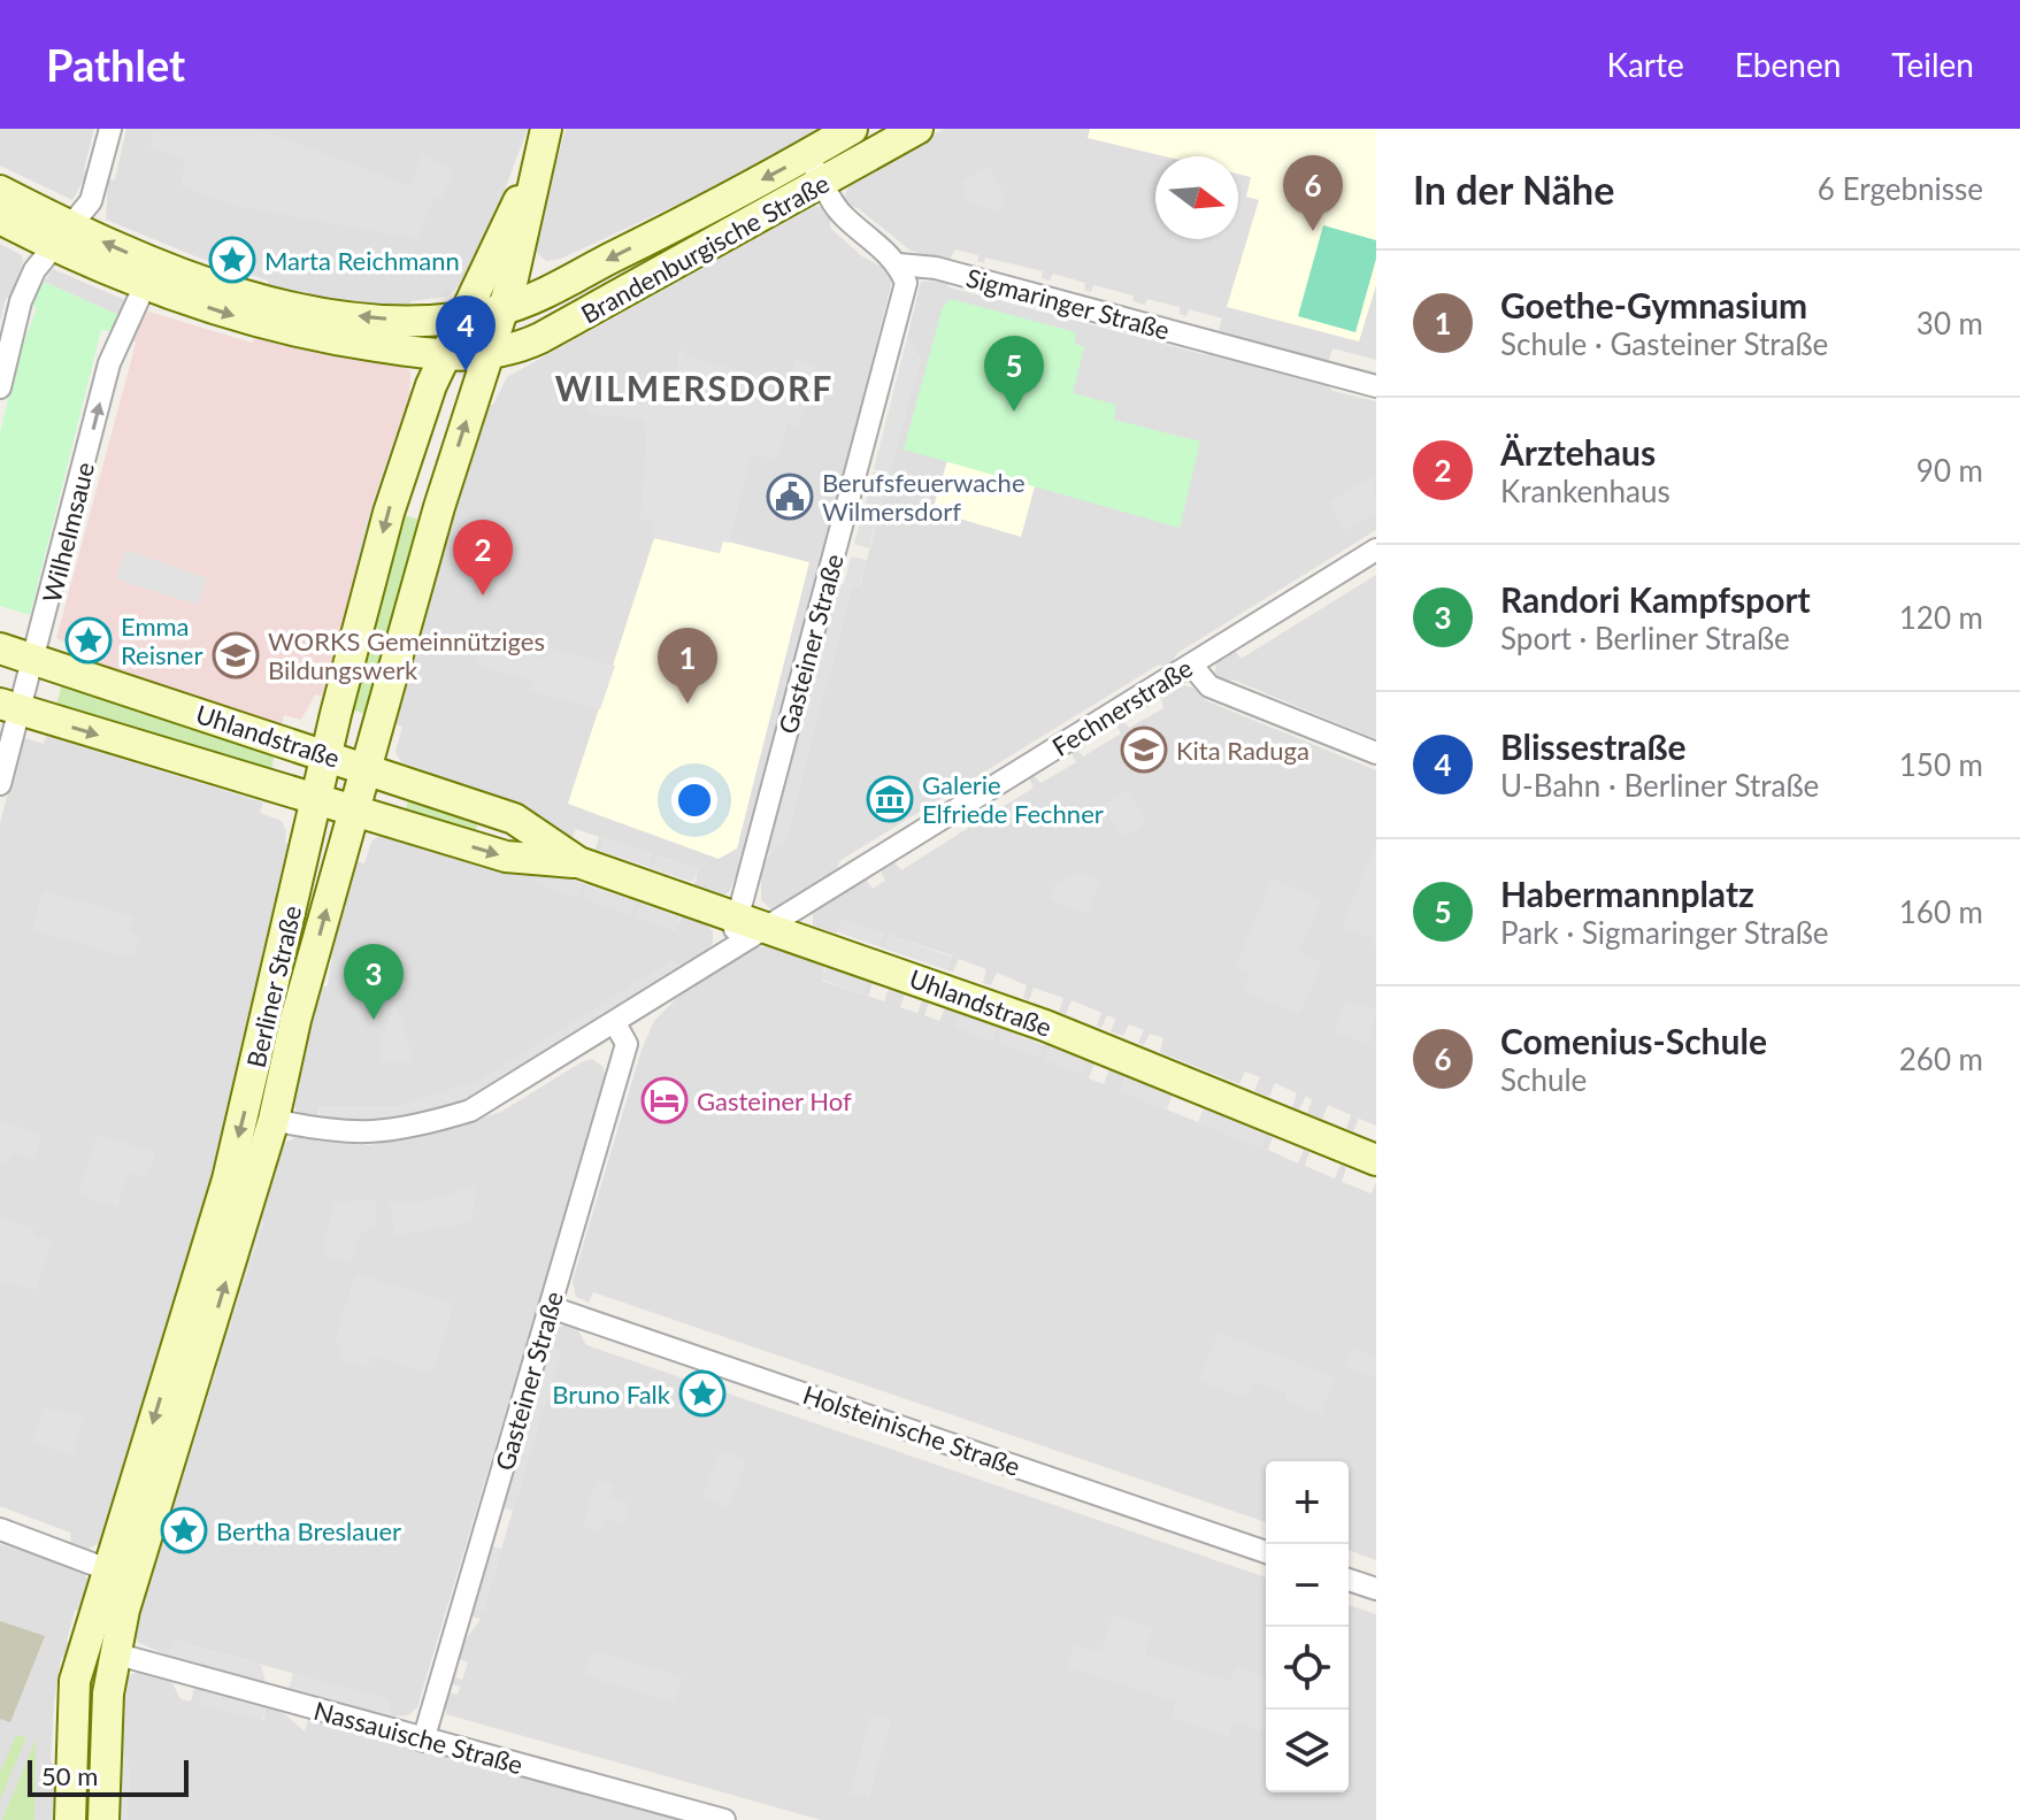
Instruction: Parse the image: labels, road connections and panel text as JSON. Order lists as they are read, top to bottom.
{
  "streets": {
    "main road": ["Brandenburgische Straße", "Uhlandstraße", "Berliner Straße"],
    "street": [
      "Sigmaringer Straße",
      "Wilhelmsaue",
      "Gasteiner Straße",
      "Fechnerstraße",
      "Holsteinische Straße",
      "Nassauische Straße"
    ]
  },
  "crossings": [
    ["Brandenburgische Straße", "Wilhelmsaue"],
    ["Brandenburgische Straße", "Berliner Straße"],
    ["Sigmaringer Straße", "Gasteiner Straße"],
    ["Wilhelmsaue", "Uhlandstraße"],
    ["Gasteiner Straße", "Fechnerstraße"],
    ["Gasteiner Straße", "Uhlandstraße"],
    ["Gasteiner Straße", "Holsteinische Straße"],
    ["Gasteiner Straße", "Nassauische Straße"],
    ["Fechnerstraße", "Uhlandstraße"],
    ["Uhlandstraße", "Berliner Straße"],
    ["Berliner Straße", "Nassauische Straße"]
  ],
  "districts": ["WILMERSDORF"],
  "places": {
    "place": [
      "Marta Reichmann",
      "Emma Reisner",
      "Bruno Falk",
      "Bertha Breslauer"
    ],
    "public building": ["Berufsfeuerwache Wilmersdorf"],
    "school or university": ["WORKS Gemeinnütziges Bildungswerk", "Kita Raduga"],
    "museum": ["Galerie Elfriede Fechner"],
    "hotel": ["Gasteiner Hof"]
  },
  "scale_bar": "50 m",
  "north": "right",
  "page": {
    "header": "Pathlet",
    "nav": ["Karte", "Ebenen", "Teilen"],
    "heading": ["In der Nähe", "6 Ergebnisse"],
    "pins": [
      "6",
      "4",
      "5",
      "2",
      "1",
      "3"
    ],
    "list": [
      {
        "mark": "1",
        "name": "Goethe-Gymnasium",
        "note": "Schule · Gasteiner Straße",
        "value": "30 m"
      },
      {
        "mark": "2",
        "name": "Ärztehaus",
        "note": "Krankenhaus",
        "value": "90 m"
      },
      {
        "mark": "3",
        "name": "Randori Kampfsport",
        "note": "Sport · Berliner Straße",
        "value": "120 m"
      },
      {
        "mark": "4",
        "name": "Blissestraße",
        "note": "U-Bahn · Berliner Straße",
        "value": "150 m"
      },
      {
        "mark": "5",
        "name": "Habermannplatz",
        "note": "Park · Sigmaringer Straße",
        "value": "160 m"
      },
      {
        "mark": "6",
        "name": "Comenius-Schule",
        "note": "Schule",
        "value": "260 m"
      }
    ],
    "map_buttons": ["+", "−"],
    "scale": "50 m"
  }
}
